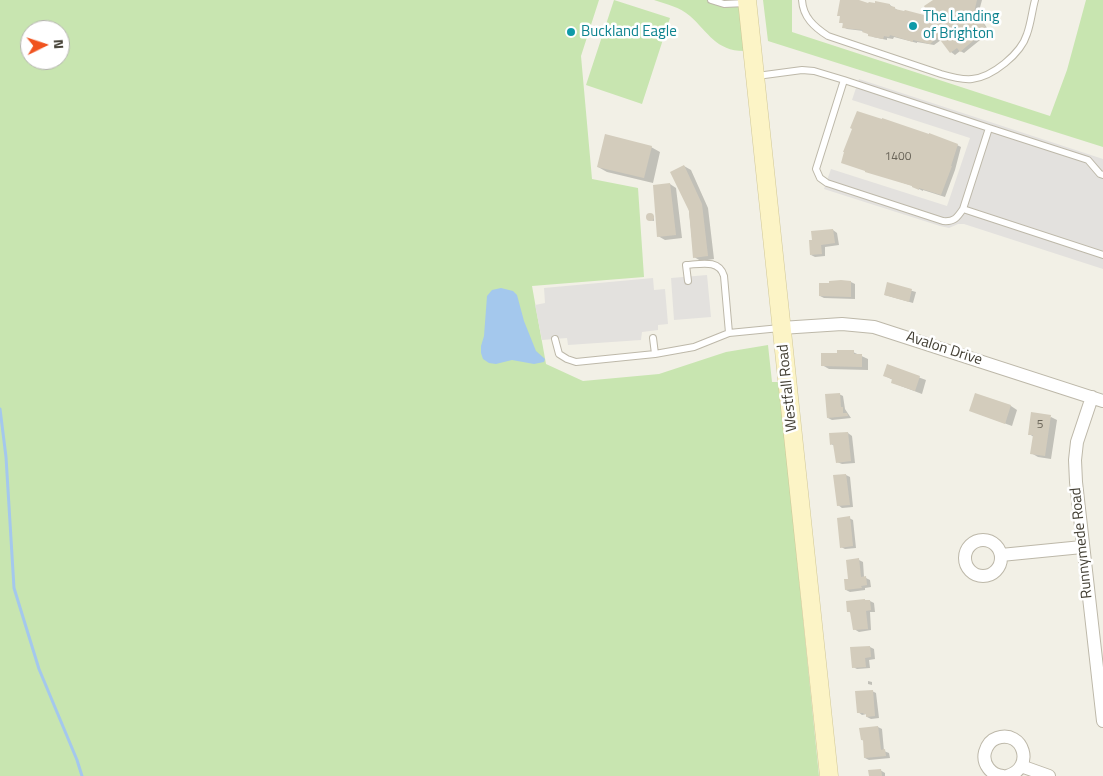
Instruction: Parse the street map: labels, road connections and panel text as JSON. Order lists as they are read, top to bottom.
{
  "streets": {
    "street": ["Avalon Drive", "Westfall Road", "Runnymede Road"]
  },
  "crossings": [
    ["Avalon Drive", "Westfall Road"],
    ["Avalon Drive", "Runnymede Road"]
  ],
  "places": ["The Landing of Brighton", "Buckland Eagle"],
  "house_numbers": ["1400", "5"],
  "north": "right"
}
